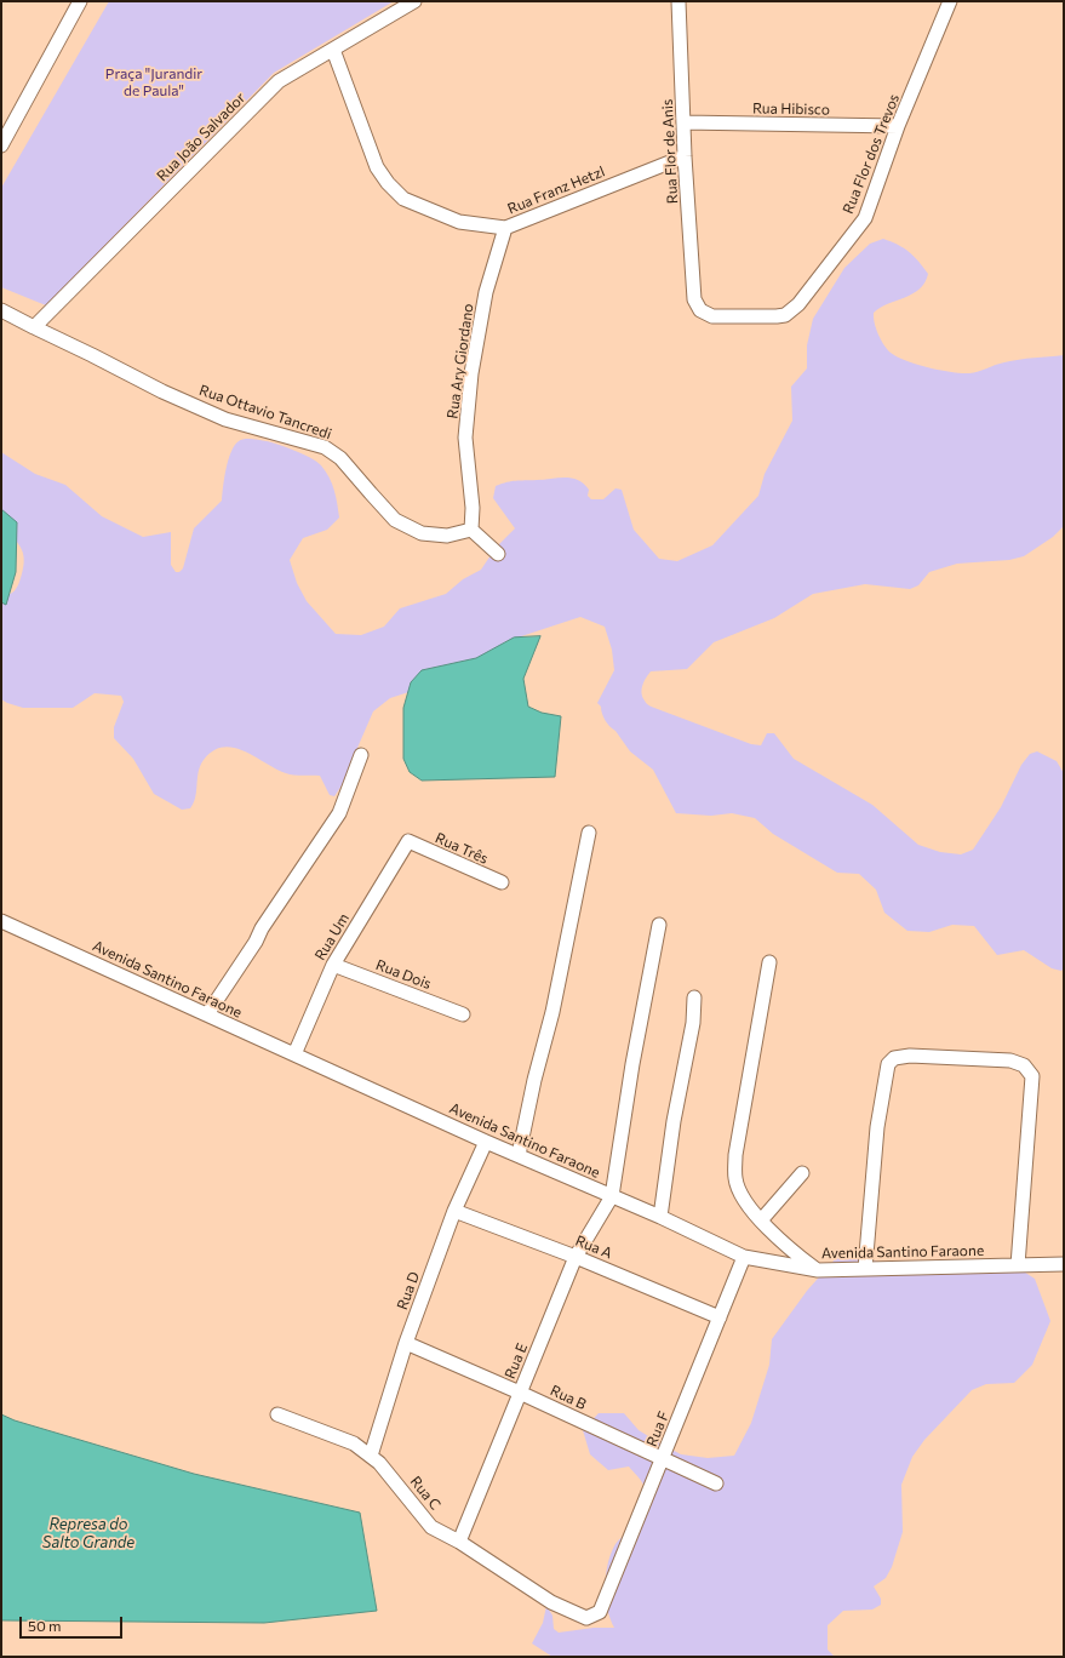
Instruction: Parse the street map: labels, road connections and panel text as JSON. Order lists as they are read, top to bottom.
{
  "streets": {
    "street": [
      "Rua Hibisco",
      "Rua João Salvador",
      "Rua Flor de Anis",
      "Rua Flor dos Trevos",
      "Rua Franz Hetzl",
      "Rua Ary Giordano",
      "Rua Ottavio Tancredi",
      "Rua Três",
      "Rua Um",
      "Rua Dois",
      "Avenida Santino Faraone",
      "Rua A",
      "Rua D",
      "Rua E",
      "Rua B",
      "Rua F",
      "Rua C"
    ]
  },
  "crossings": [
    ["Rua Hibisco", "Rua Flor de Anis"],
    ["Rua Hibisco", "Rua Flor dos Trevos"],
    ["Rua João Salvador", "Rua Franz Hetzl"],
    ["Rua João Salvador", "Rua Ottavio Tancredi"],
    ["Rua Flor de Anis", "Rua Flor dos Trevos"],
    ["Rua Flor de Anis", "Rua Franz Hetzl"],
    ["Rua Franz Hetzl", "Rua Ary Giordano"],
    ["Rua Ary Giordano", "Rua Ottavio Tancredi"],
    ["Rua Três", "Rua Um"],
    ["Rua Um", "Rua Dois"],
    ["Rua Um", "Avenida Santino Faraone"],
    ["Avenida Santino Faraone", "Rua D"],
    ["Avenida Santino Faraone", "Rua E"],
    ["Avenida Santino Faraone", "Rua F"],
    ["Rua A", "Rua D"],
    ["Rua A", "Rua E"],
    ["Rua A", "Rua F"],
    ["Rua D", "Rua B"],
    ["Rua D", "Rua C"],
    ["Rua E", "Rua B"],
    ["Rua E", "Rua C"],
    ["Rua B", "Rua F"],
    ["Rua F", "Rua C"]
  ],
  "water": ["Represa do Salto Grande"],
  "parks": ["Praça \"Jurandir de Paula\""],
  "scale_bar": "50 m"
}
